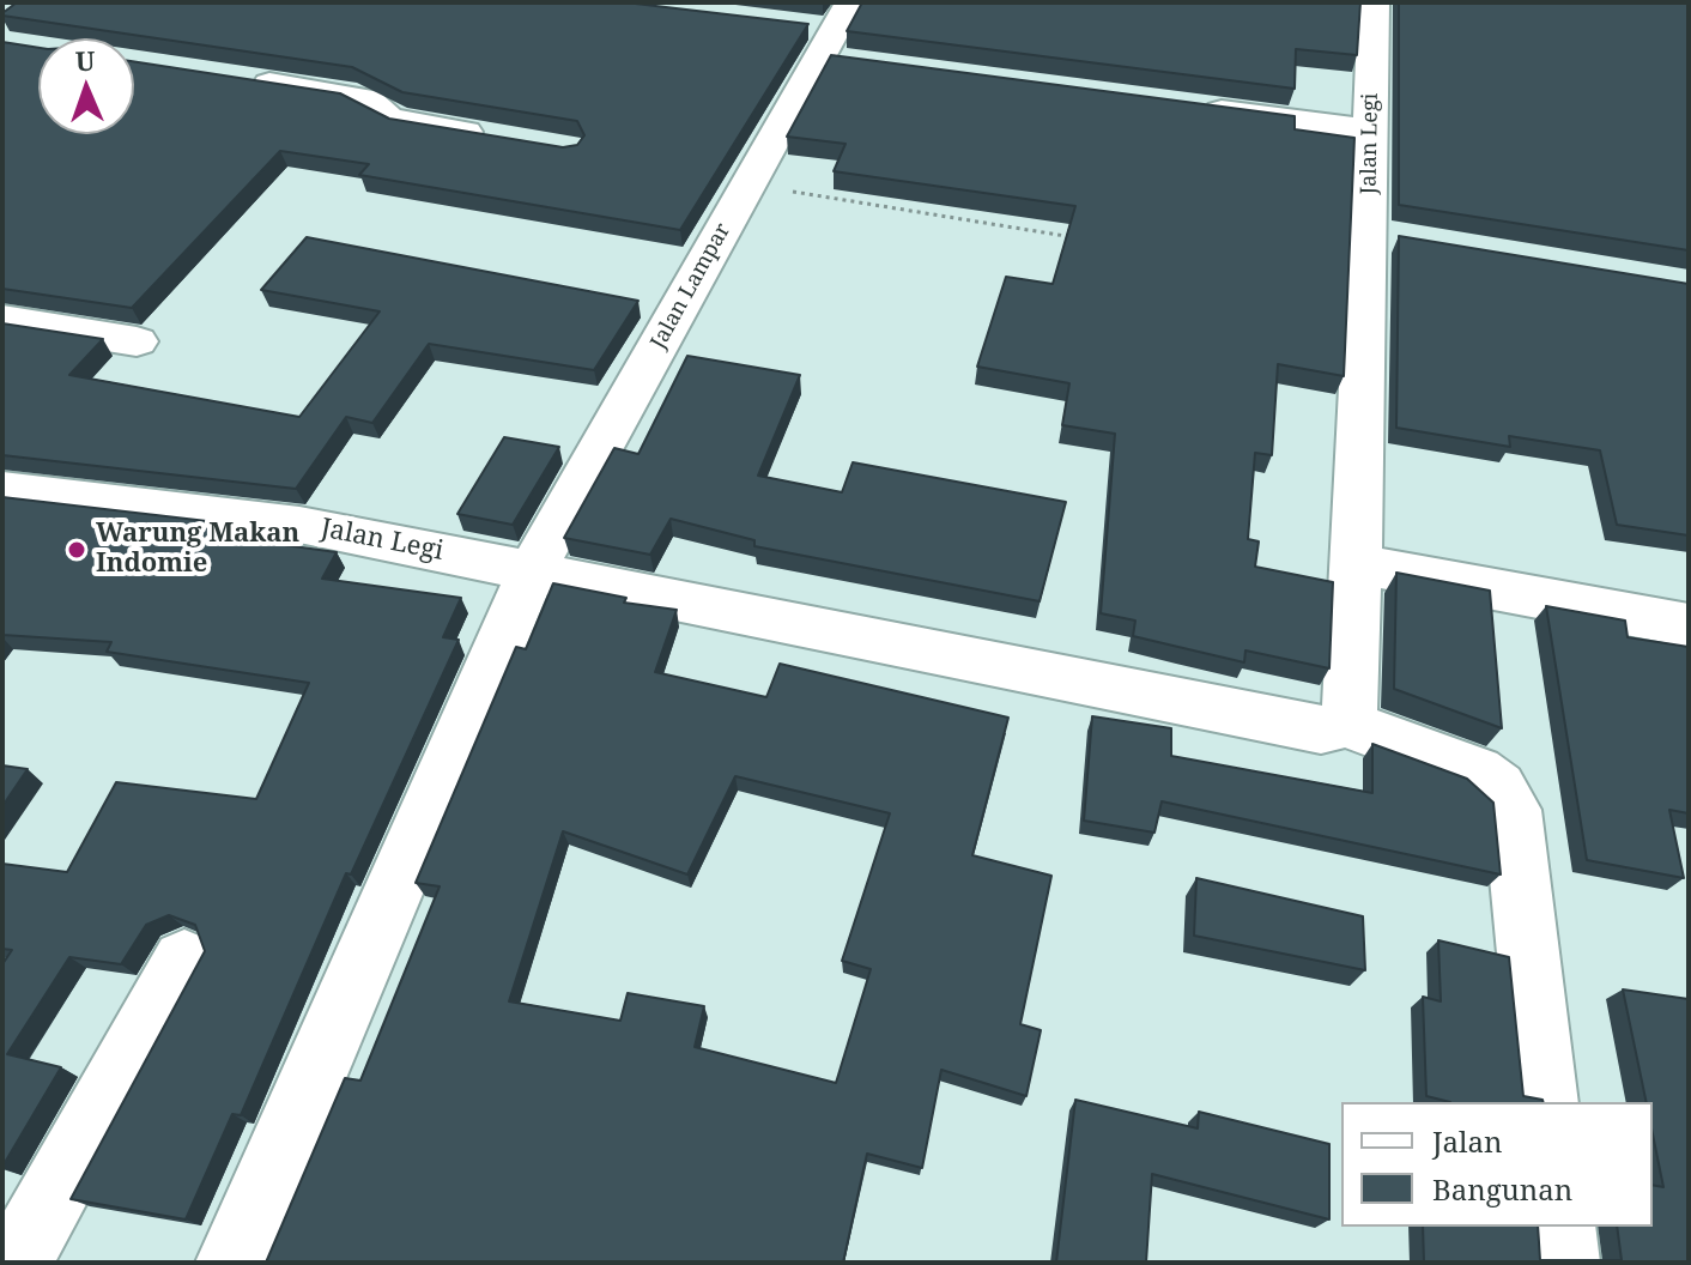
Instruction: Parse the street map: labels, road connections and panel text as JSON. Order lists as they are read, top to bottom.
{
  "streets": {
    "street": ["Jalan Legi", "Jalan Lampar"]
  },
  "crossings": [
    ["Jalan Legi", "Jalan Lampar"]
  ],
  "places": ["Warung Makan Indomie"],
  "legend": ["Jalan", "Bangunan"],
  "north": "top"
}
